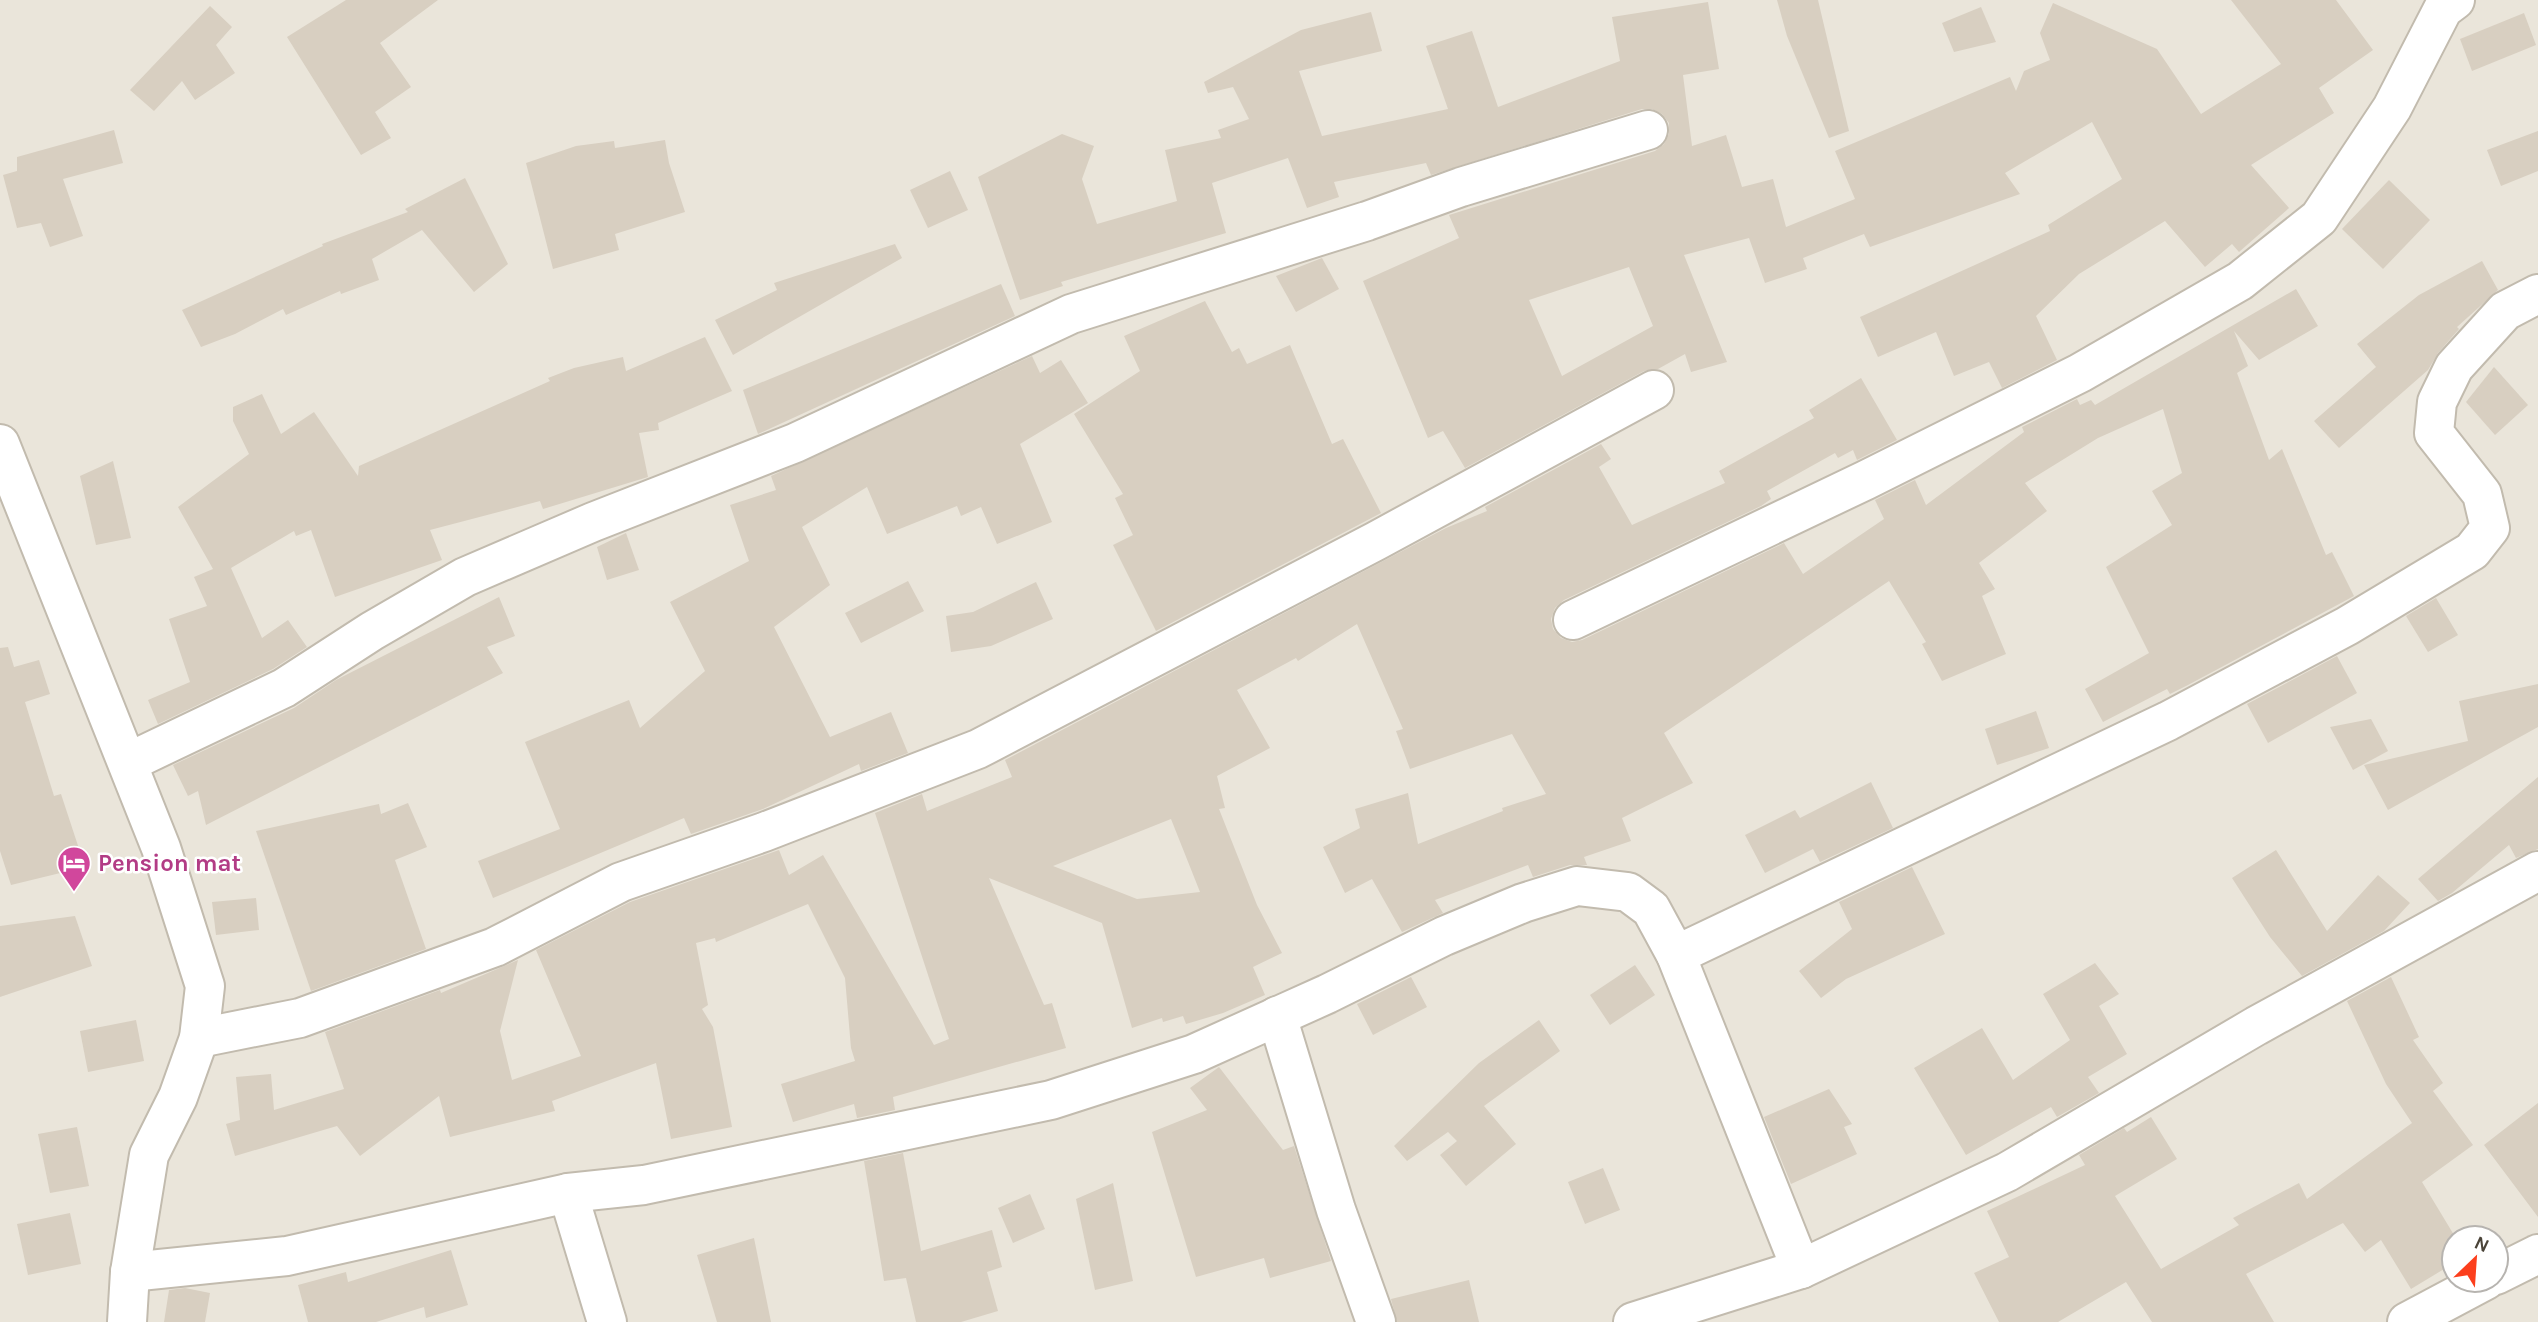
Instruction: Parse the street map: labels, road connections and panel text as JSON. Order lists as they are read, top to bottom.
{
  "places": {
    "hotel": ["Pension mat"]
  },
  "north": "top right"
}
